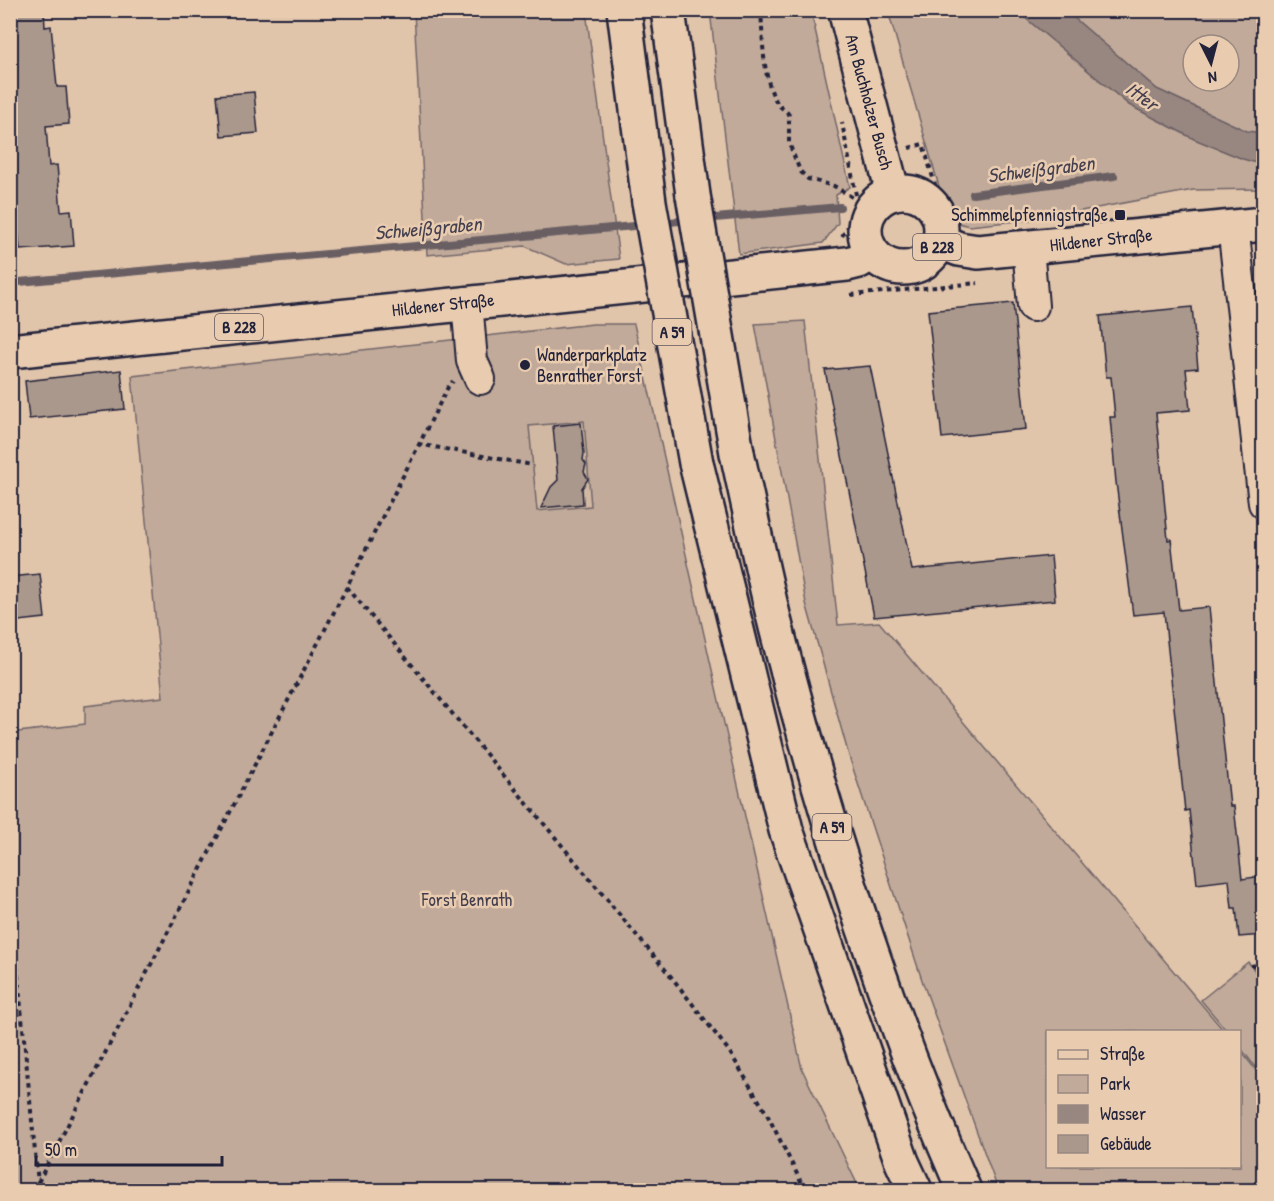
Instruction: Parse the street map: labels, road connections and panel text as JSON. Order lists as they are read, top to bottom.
{
  "streets": {
    "main road": [
      "Am Buchholzer Busch",
      "Hildener Straße",
      "B 228",
      "A 59"
    ]
  },
  "crossings": [
    ["Am Buchholzer Busch", "Hildener Straße"],
    ["Am Buchholzer Busch", "B 228"],
    ["Hildener Straße", "B 228"]
  ],
  "water": ["Itter", "Schweißgraben"],
  "parks": ["Forst Benrath"],
  "places": {
    "transit": ["Schimmelpfennigstraße"],
    "other": ["Wanderparkplatz Benrather Forst"]
  },
  "legend": [
    "Straße",
    "Park",
    "Wasser",
    "Gebäude"
  ],
  "scale_bar": "50 m",
  "north": "bottom"
}
